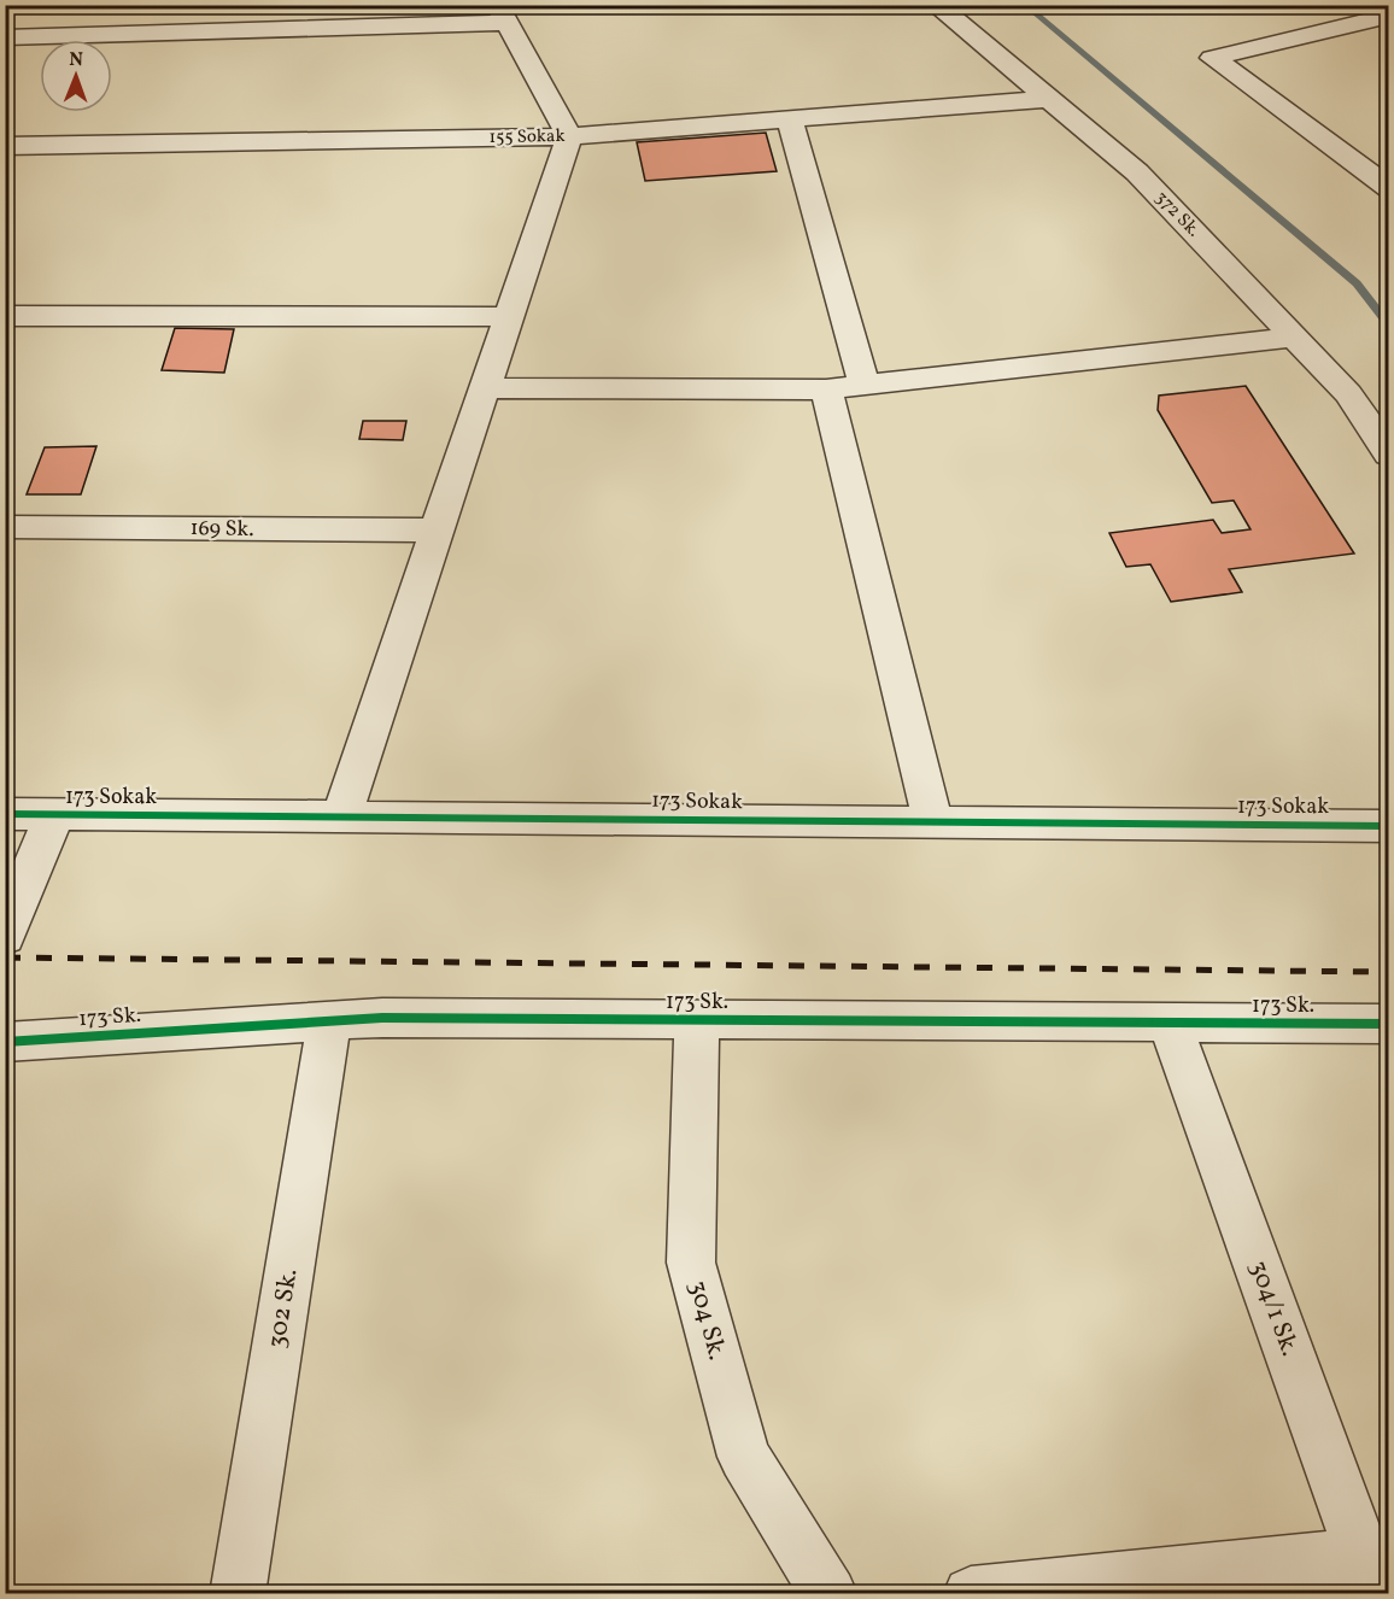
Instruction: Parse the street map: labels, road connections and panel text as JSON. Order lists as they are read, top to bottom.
{
  "streets": {
    "street": [
      "155 Sokak",
      "372 Sk.",
      "169 Sk.",
      "173 Sokak",
      "173 Sk.",
      "302 Sk.",
      "304/1 Sk.",
      "304 Sk."
    ]
  },
  "crossings": [
    ["155 Sokak", "372 Sk."],
    ["173 Sk.", "302 Sk."],
    ["173 Sk.", "304/1 Sk."],
    ["173 Sk.", "304 Sk."]
  ],
  "north": "top"
}
